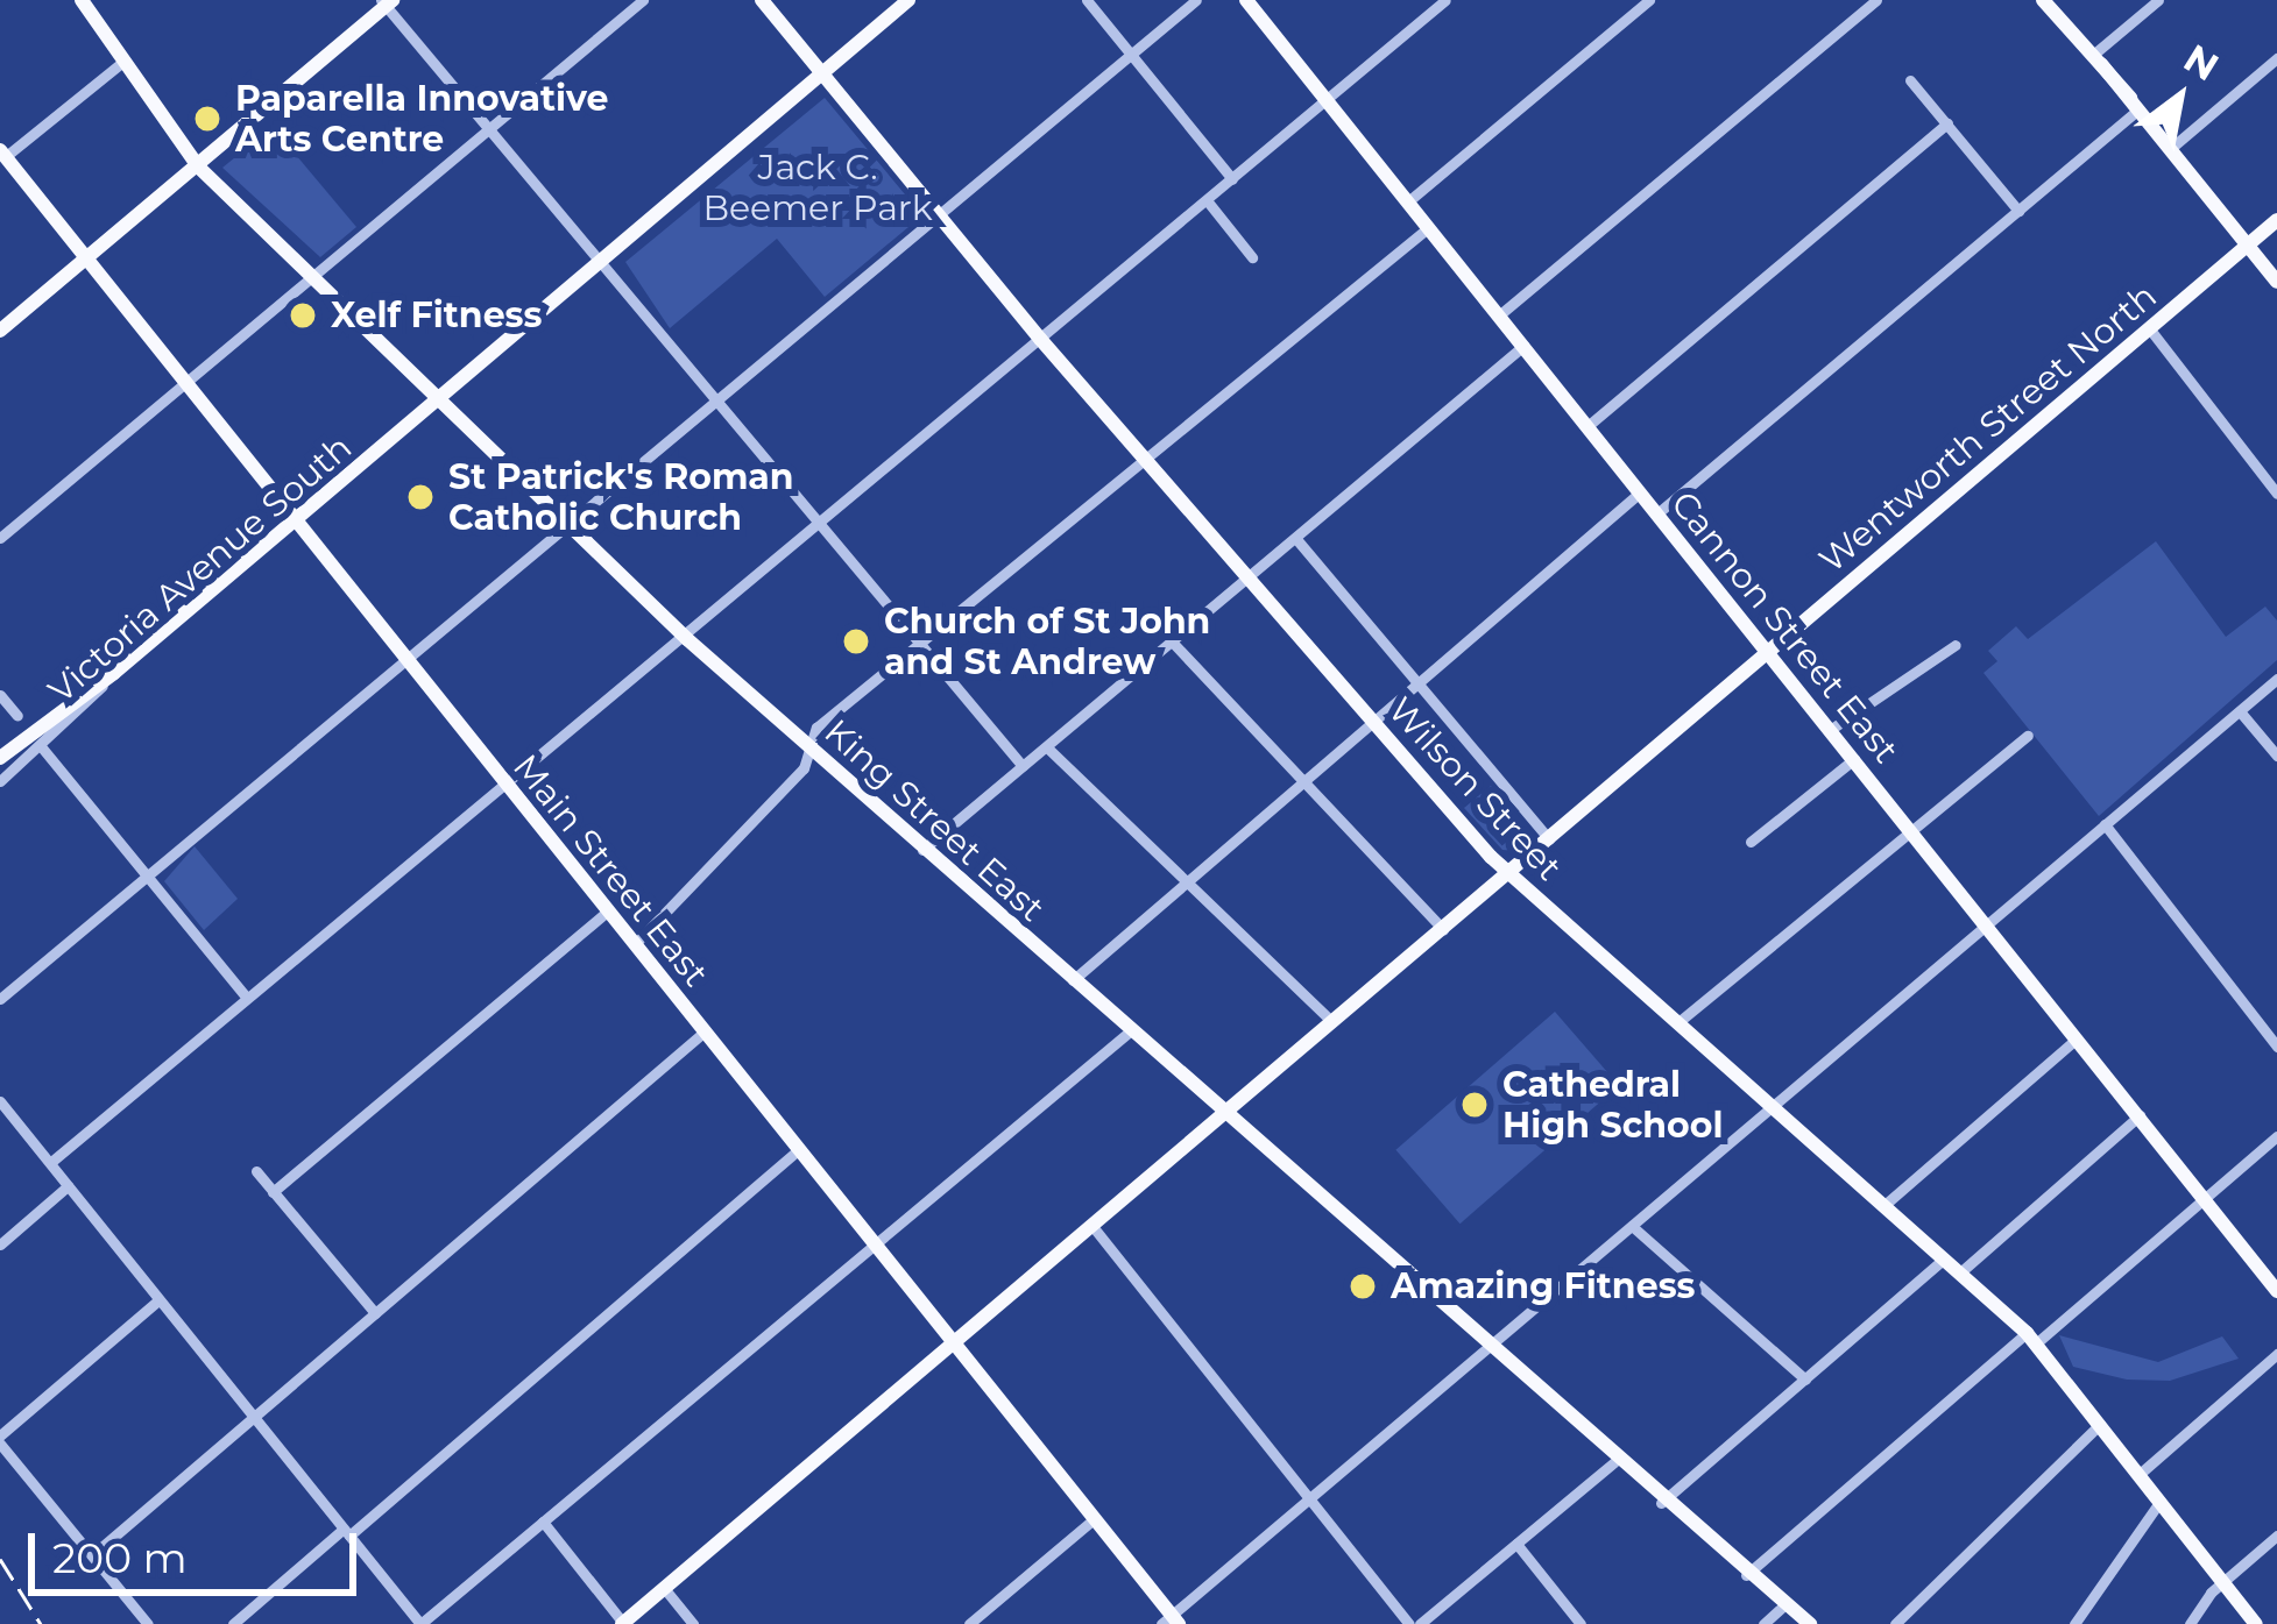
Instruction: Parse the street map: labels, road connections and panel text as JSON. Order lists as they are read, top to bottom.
{
  "streets": {
    "main road": [
      "Wentworth Street North",
      "Victoria Avenue South",
      "Cannon Street East",
      "Wilson Street",
      "King Street East",
      "Main Street East"
    ]
  },
  "crossings": [
    ["Wentworth Street North", "Cannon Street East"],
    ["Wentworth Street North", "Wilson Street"],
    ["Wentworth Street North", "King Street East"],
    ["Wentworth Street North", "Main Street East"],
    ["Victoria Avenue South", "Wilson Street"],
    ["Victoria Avenue South", "King Street East"],
    ["Victoria Avenue South", "Main Street East"]
  ],
  "parks": ["Jack C. Beemer Park"],
  "places": [
    "Paparella Innovative Arts Centre",
    "Xelf Fitness",
    "St Patrick's Roman Catholic Church",
    "Church of St John and St Andrew",
    "Cathedral High School",
    "Amazing Fitness"
  ],
  "scale_bar": "200 m",
  "north": "top right"
}
